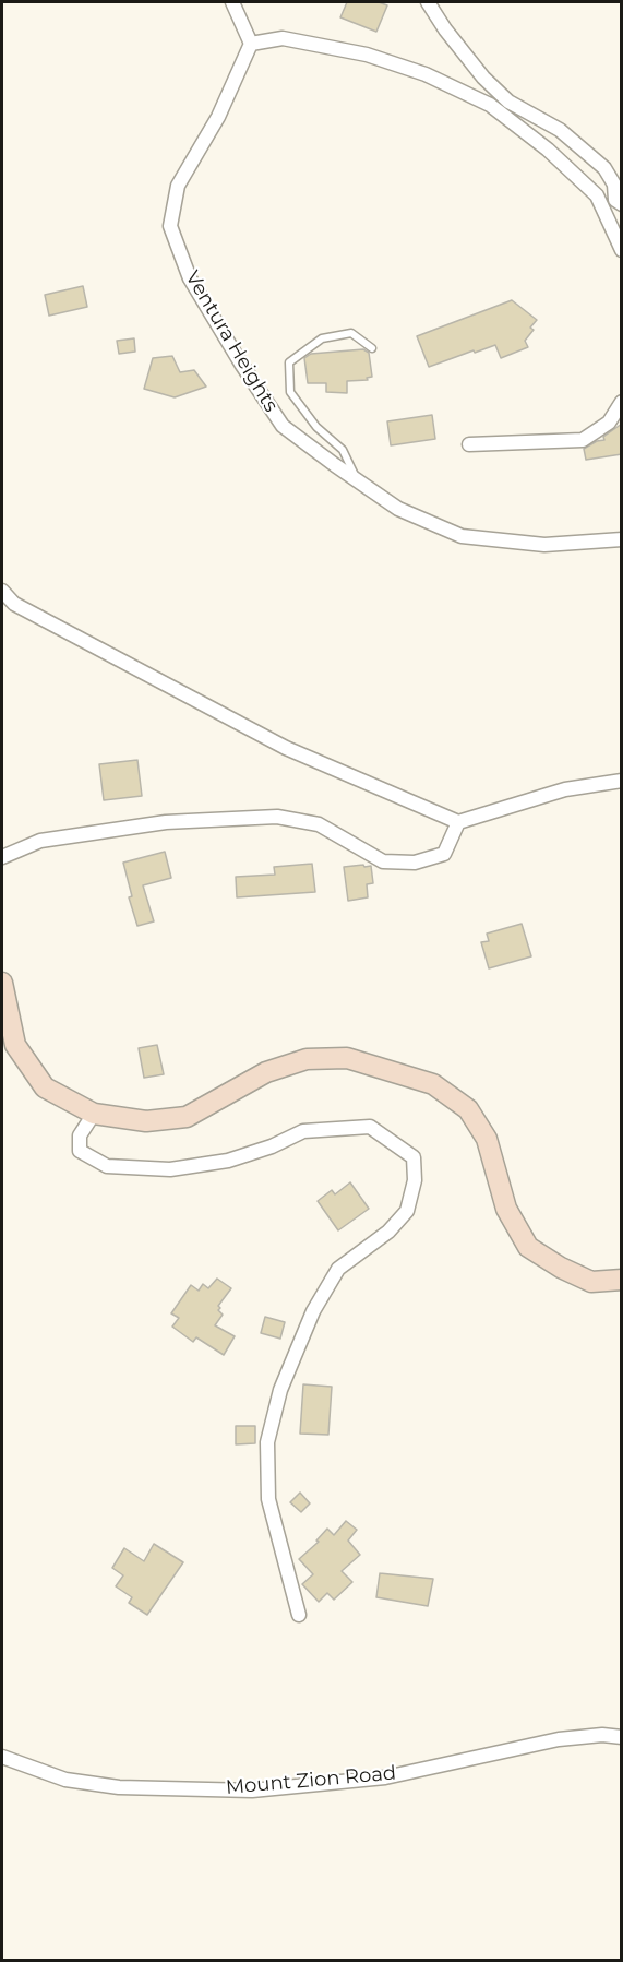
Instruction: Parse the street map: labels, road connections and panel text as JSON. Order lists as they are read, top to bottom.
{
  "streets": {
    "street": ["Ventura Heights", "Mount Zion Road"]
  }
}
